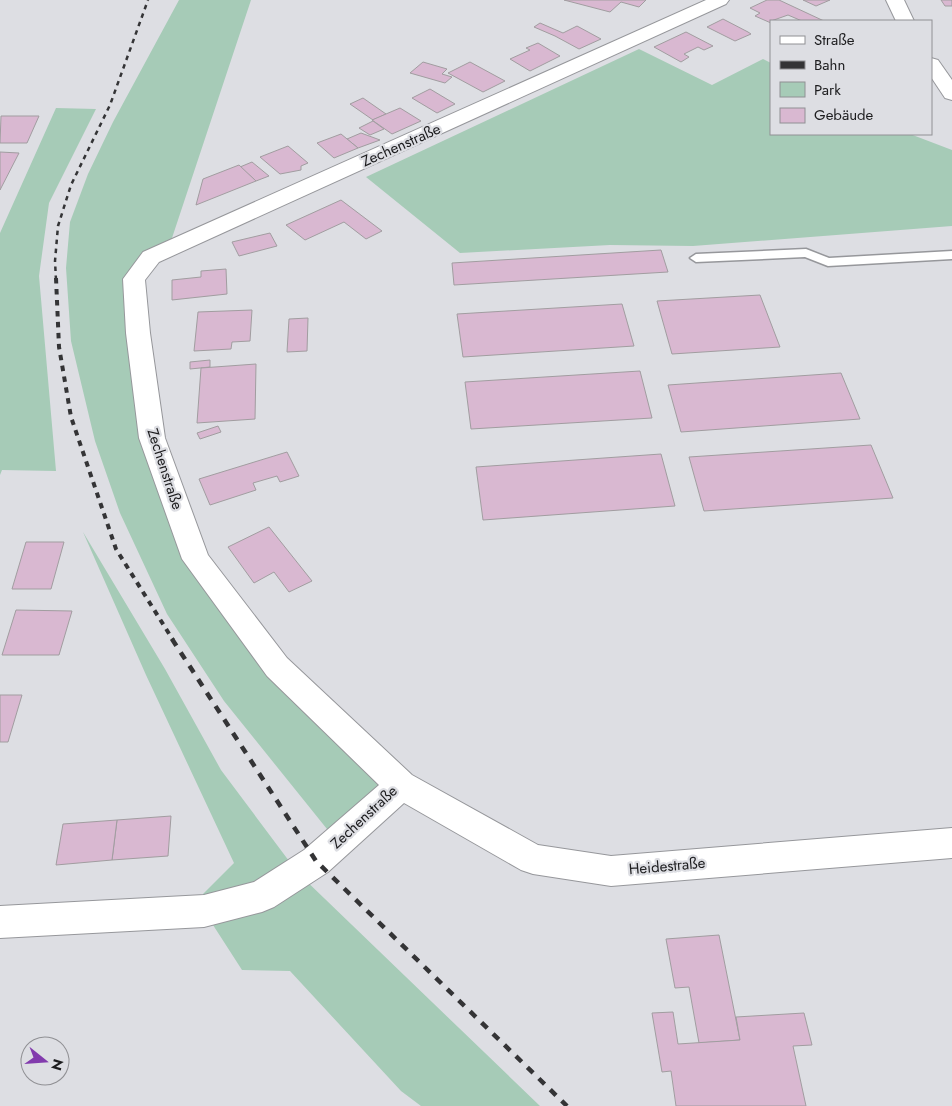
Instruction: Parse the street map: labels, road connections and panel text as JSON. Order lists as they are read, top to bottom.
{
  "streets": {
    "street": ["Zechenstraße", "Heidestraße"]
  },
  "crossings": [
    ["Zechenstraße", "Heidestraße"]
  ],
  "legend": [
    "Straße",
    "Bahn",
    "Park",
    "Gebäude"
  ],
  "north": "right"
}
